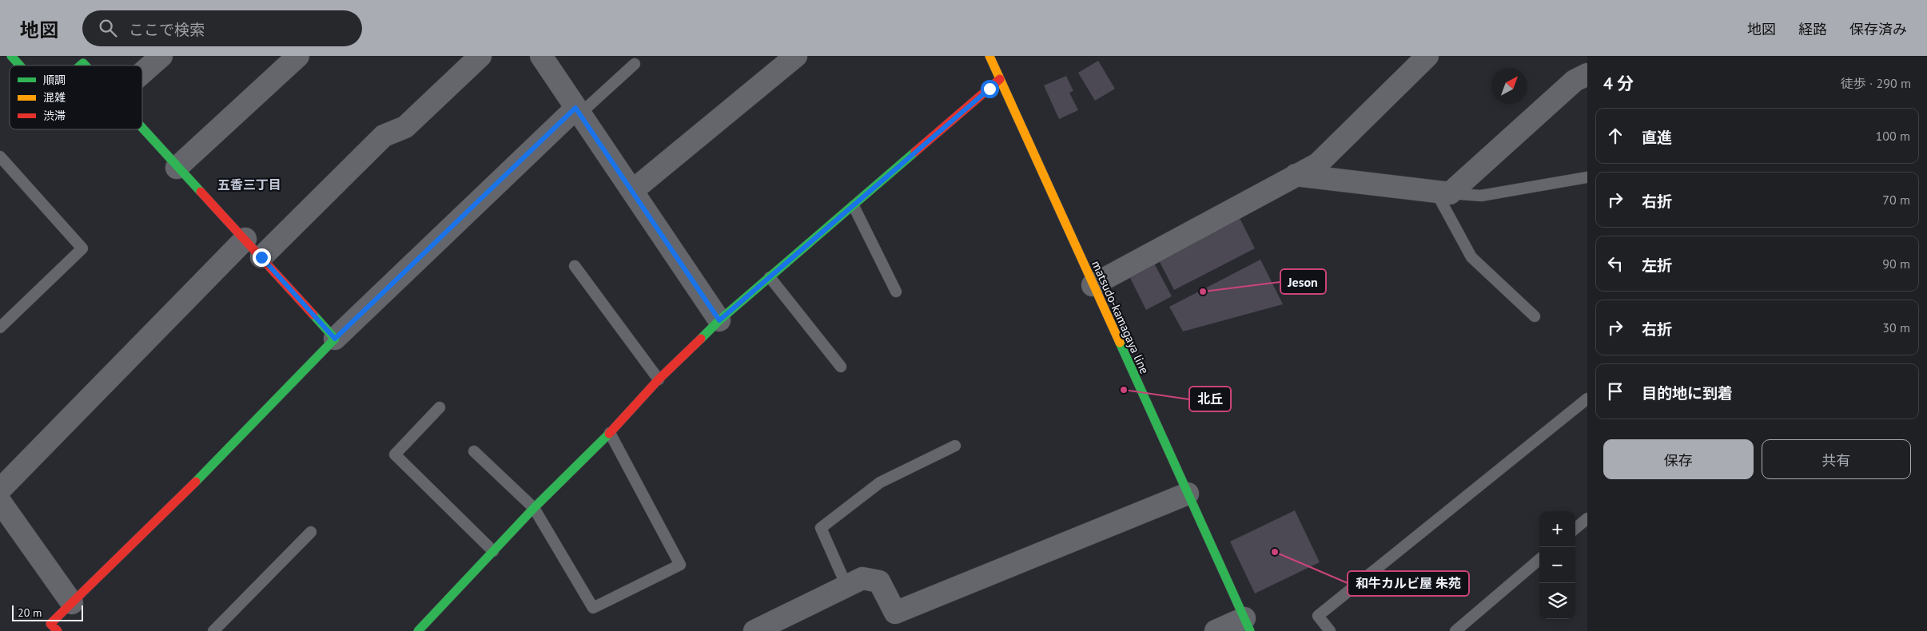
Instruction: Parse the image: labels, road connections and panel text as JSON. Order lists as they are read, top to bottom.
{
  "streets": {
    "street": ["matsudo-kamagaya line"]
  },
  "districts": ["五香三丁目"],
  "places": ["Jeson", "北丘", "和牛カルビ屋 朱苑"],
  "legend": ["順調", "混雑", "渋滞"],
  "scale_bar": "20 m",
  "north": "top right",
  "page": {
    "header": "地図",
    "search": "ここで検索",
    "nav": ["地図", "経路", "保存済み"],
    "heading": ["4 分", "徒歩 · 290 m"],
    "list": [
      ["直進", "100 m"],
      ["右折", "70 m"],
      ["左折", "90 m"],
      ["右折", "30 m"],
      "目的地に到着"
    ],
    "buttons": ["保存", "共有"],
    "map_buttons": ["+", "−"],
    "scale": "20 m"
  }
}
